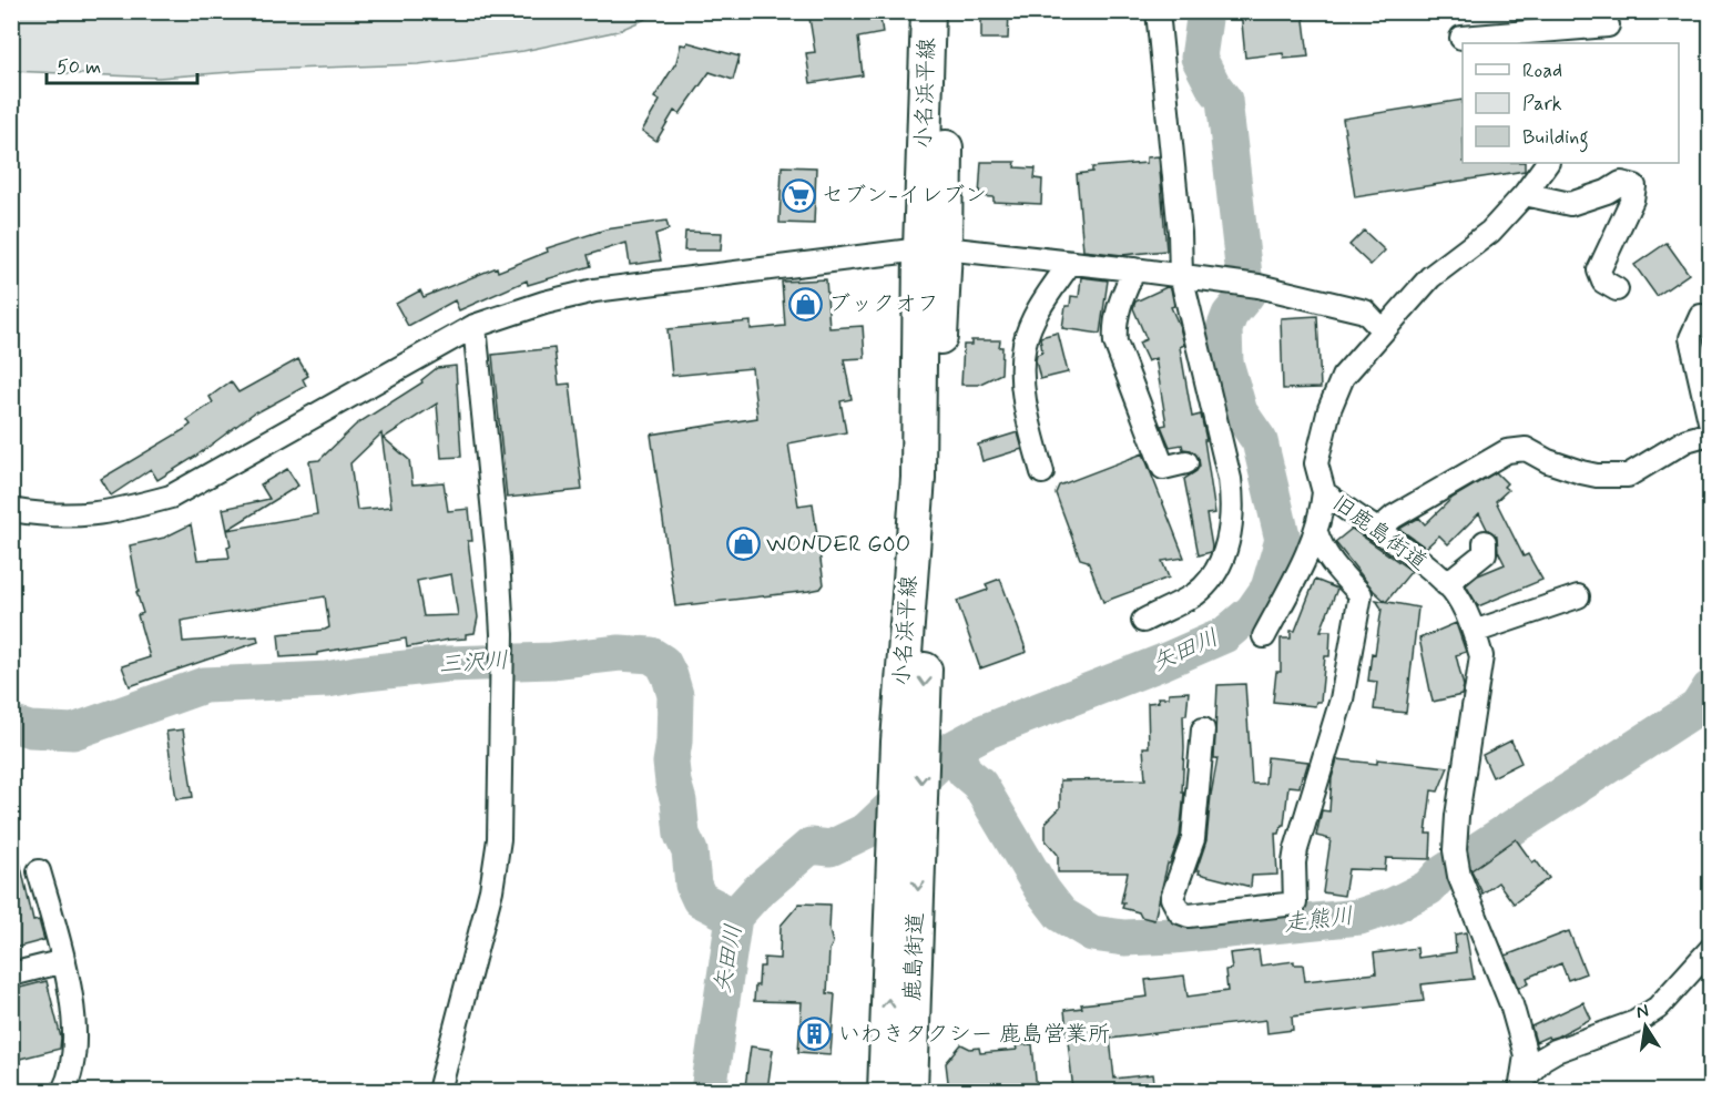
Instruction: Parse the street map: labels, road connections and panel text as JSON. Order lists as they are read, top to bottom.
{
  "streets": {
    "main road": ["小名浜平線", "鹿島街道"],
    "street": ["旧鹿島街道"]
  },
  "crossings": [
    ["小名浜平線", "鹿島街道"]
  ],
  "one_way": ["鹿島街道"],
  "water": ["矢田川", "三沢川", "走熊川"],
  "places": {
    "supermarket": ["セブン-イレブン"],
    "shop": ["ブックオフ", "WONDER GOO"],
    "building": ["いわきタクシー 鹿島営業所"]
  },
  "legend": ["Road", "Park", "Building"],
  "scale_bar": "50 m",
  "north": "top"
}
